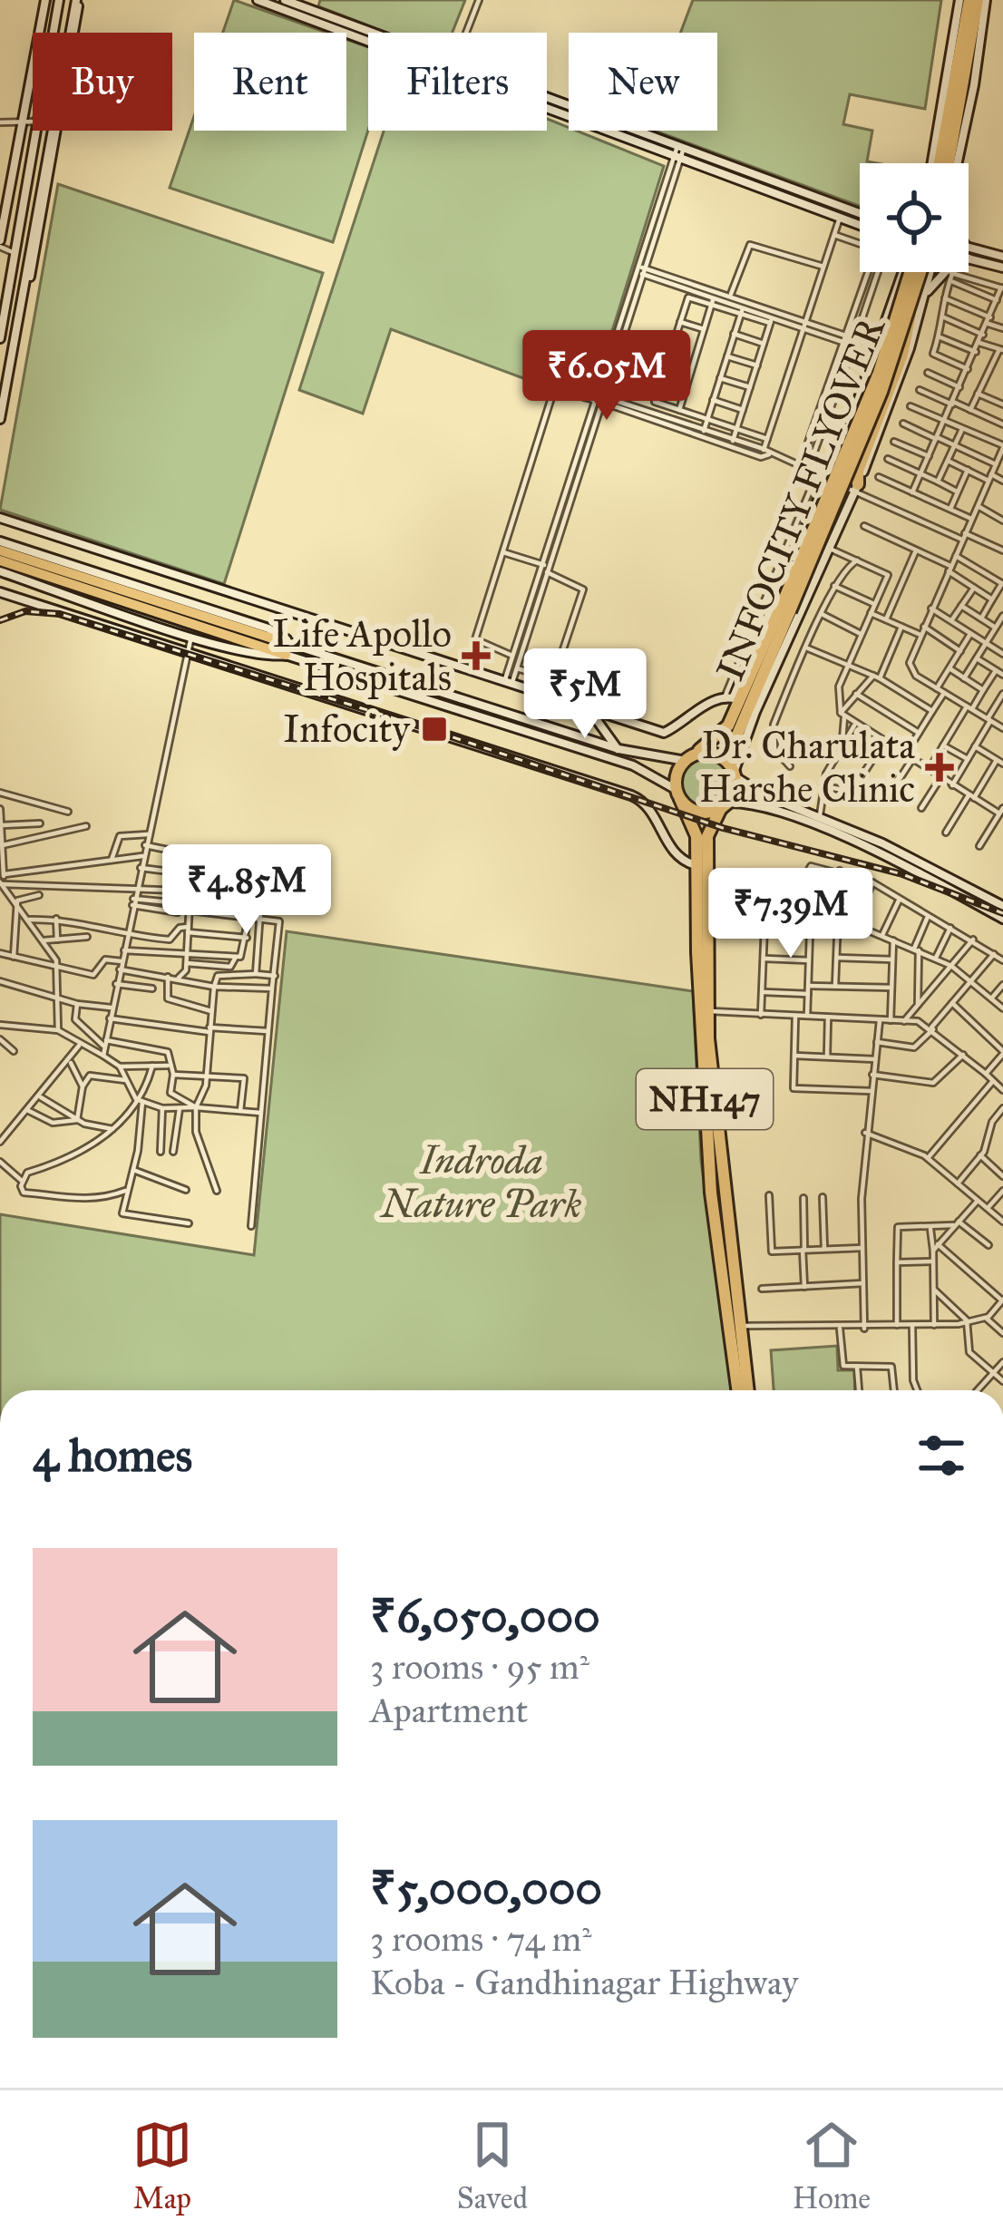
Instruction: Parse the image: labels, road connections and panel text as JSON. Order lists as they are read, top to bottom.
{
  "streets": {
    "highway": ["INFOCITY FLYOVER", "NH147"]
  },
  "crossings": [
    ["INFOCITY FLYOVER", "NH147"]
  ],
  "parks": ["Indroda Nature Park"],
  "places": {
    "health": ["Life Apollo Hospitals", "Dr. Charulata Harshe Clinic"],
    "transit": ["Infocity"]
  },
  "page": {
    "chip": [
      "Buy",
      "Rent",
      "Filters",
      "New"
    ],
    "price": [
      "₹6.05M",
      "₹5M",
      "₹4.85M",
      "₹7.39M"
    ],
    "heading": "4 homes",
    "list": [
      {
        "name": "₹6,050,000",
        "note": "3 rooms · 95 m² · Apartment"
      },
      {
        "name": "₹5,000,000",
        "note": "3 rooms · 74 m² · Koba - Gandhinagar Highway"
      }
    ],
    "tabs": ["Map", "Saved", "Home"]
  }
}
